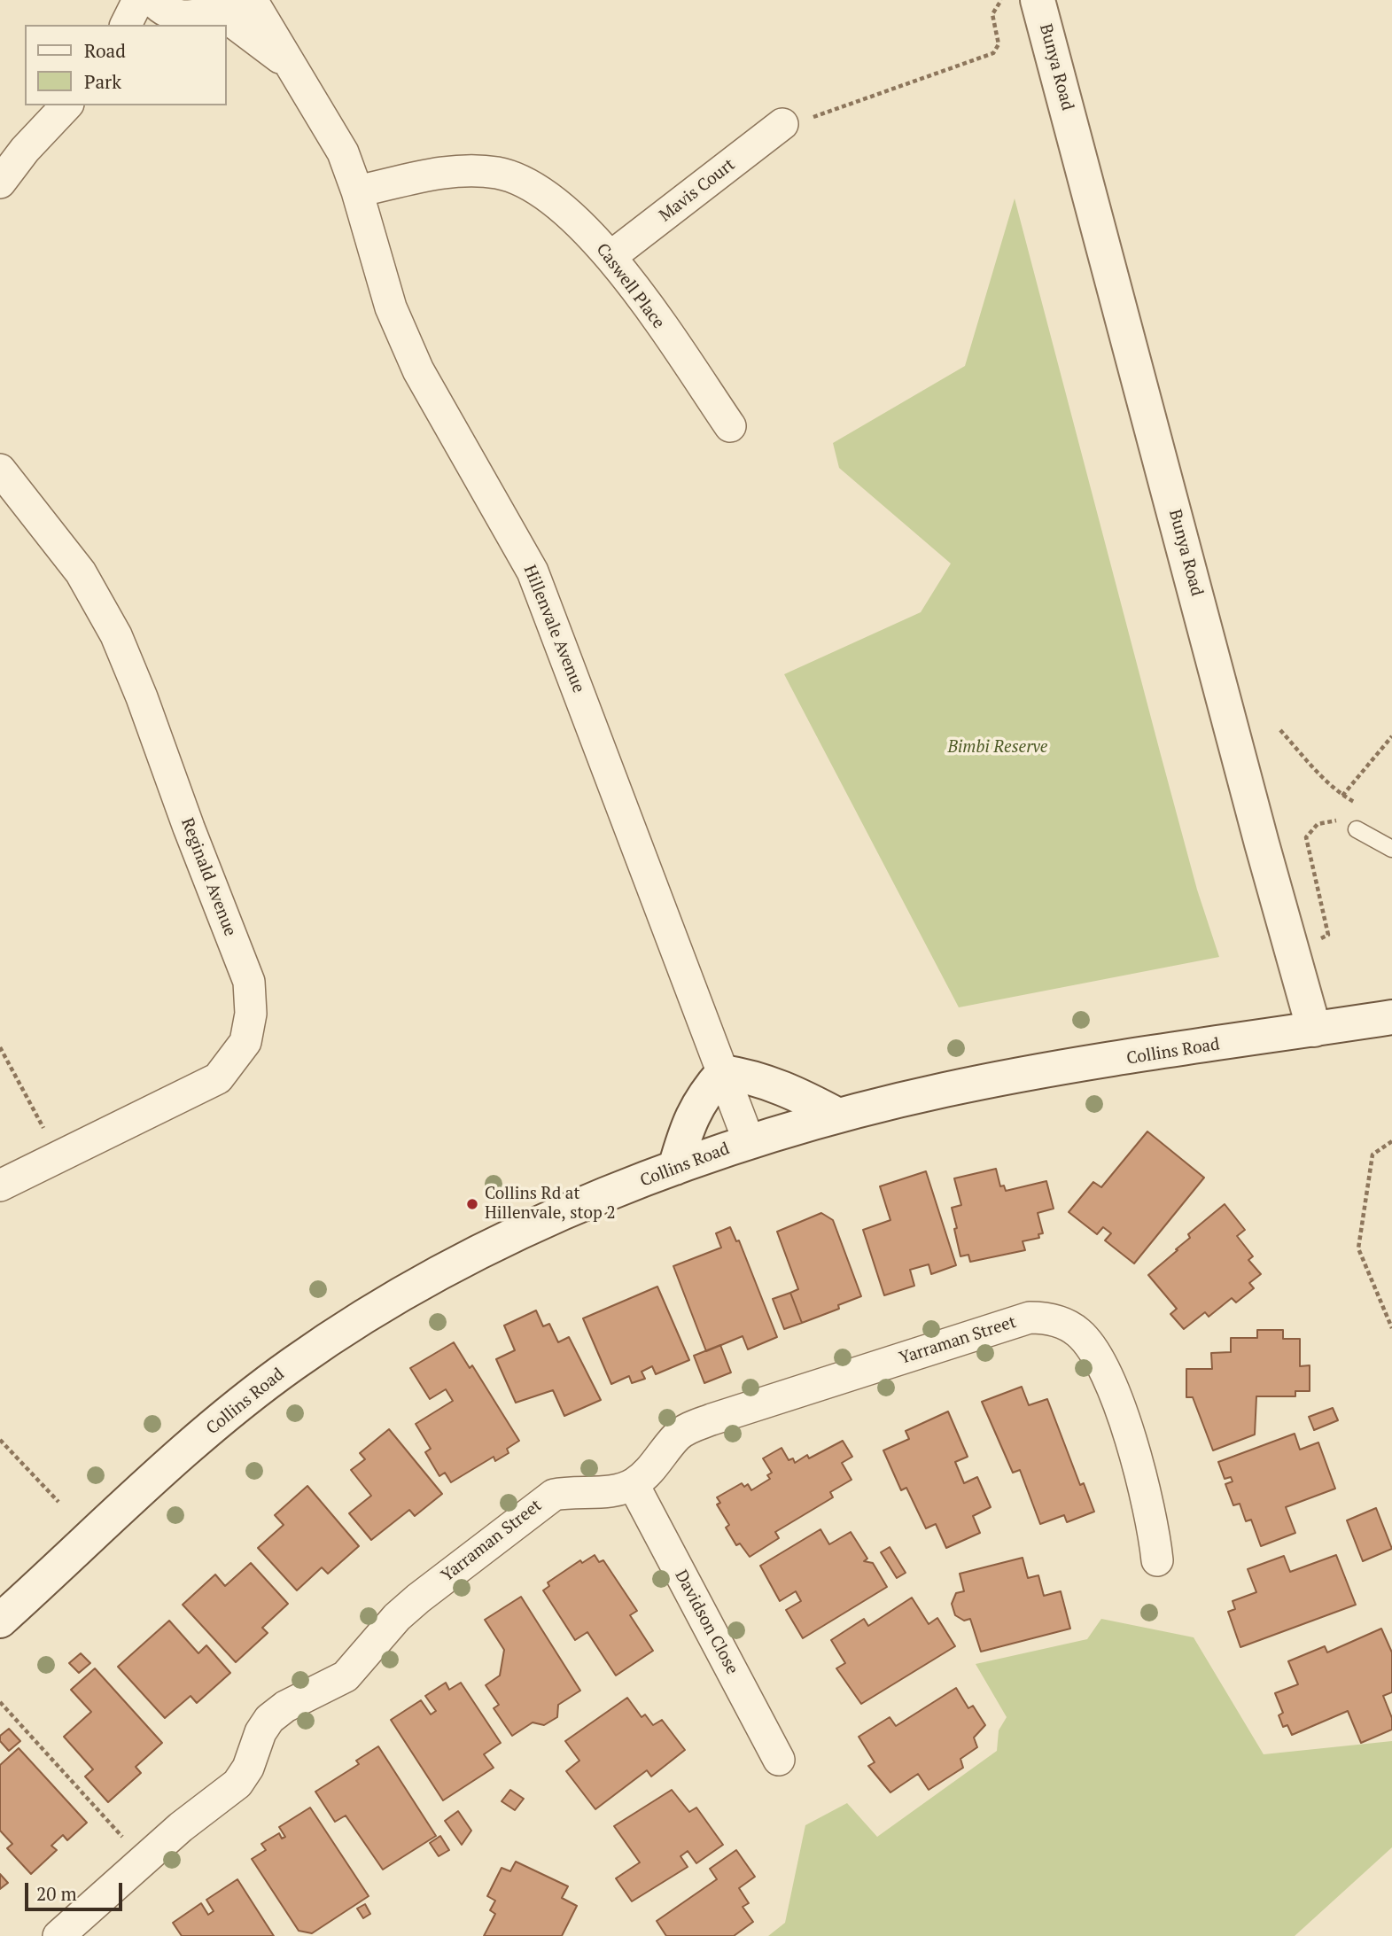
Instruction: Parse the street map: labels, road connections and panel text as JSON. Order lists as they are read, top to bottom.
{
  "streets": {
    "main road": ["Bunya Road", "Collins Road"],
    "street": [
      "Mavis Court",
      "Caswell Place",
      "Hillenvale Avenue",
      "Reginald Avenue",
      "Yarraman Street",
      "Davidson Close"
    ]
  },
  "crossings": [
    ["Bunya Road", "Collins Road"],
    ["Mavis Court", "Caswell Place"],
    ["Caswell Place", "Hillenvale Avenue"],
    ["Hillenvale Avenue", "Collins Road"],
    ["Yarraman Street", "Davidson Close"]
  ],
  "parks": ["Bimbi Reserve"],
  "places": ["Collins Rd at Hillenvale, stop 2"],
  "legend": ["Road", "Park"],
  "scale_bar": "20 m"
}
